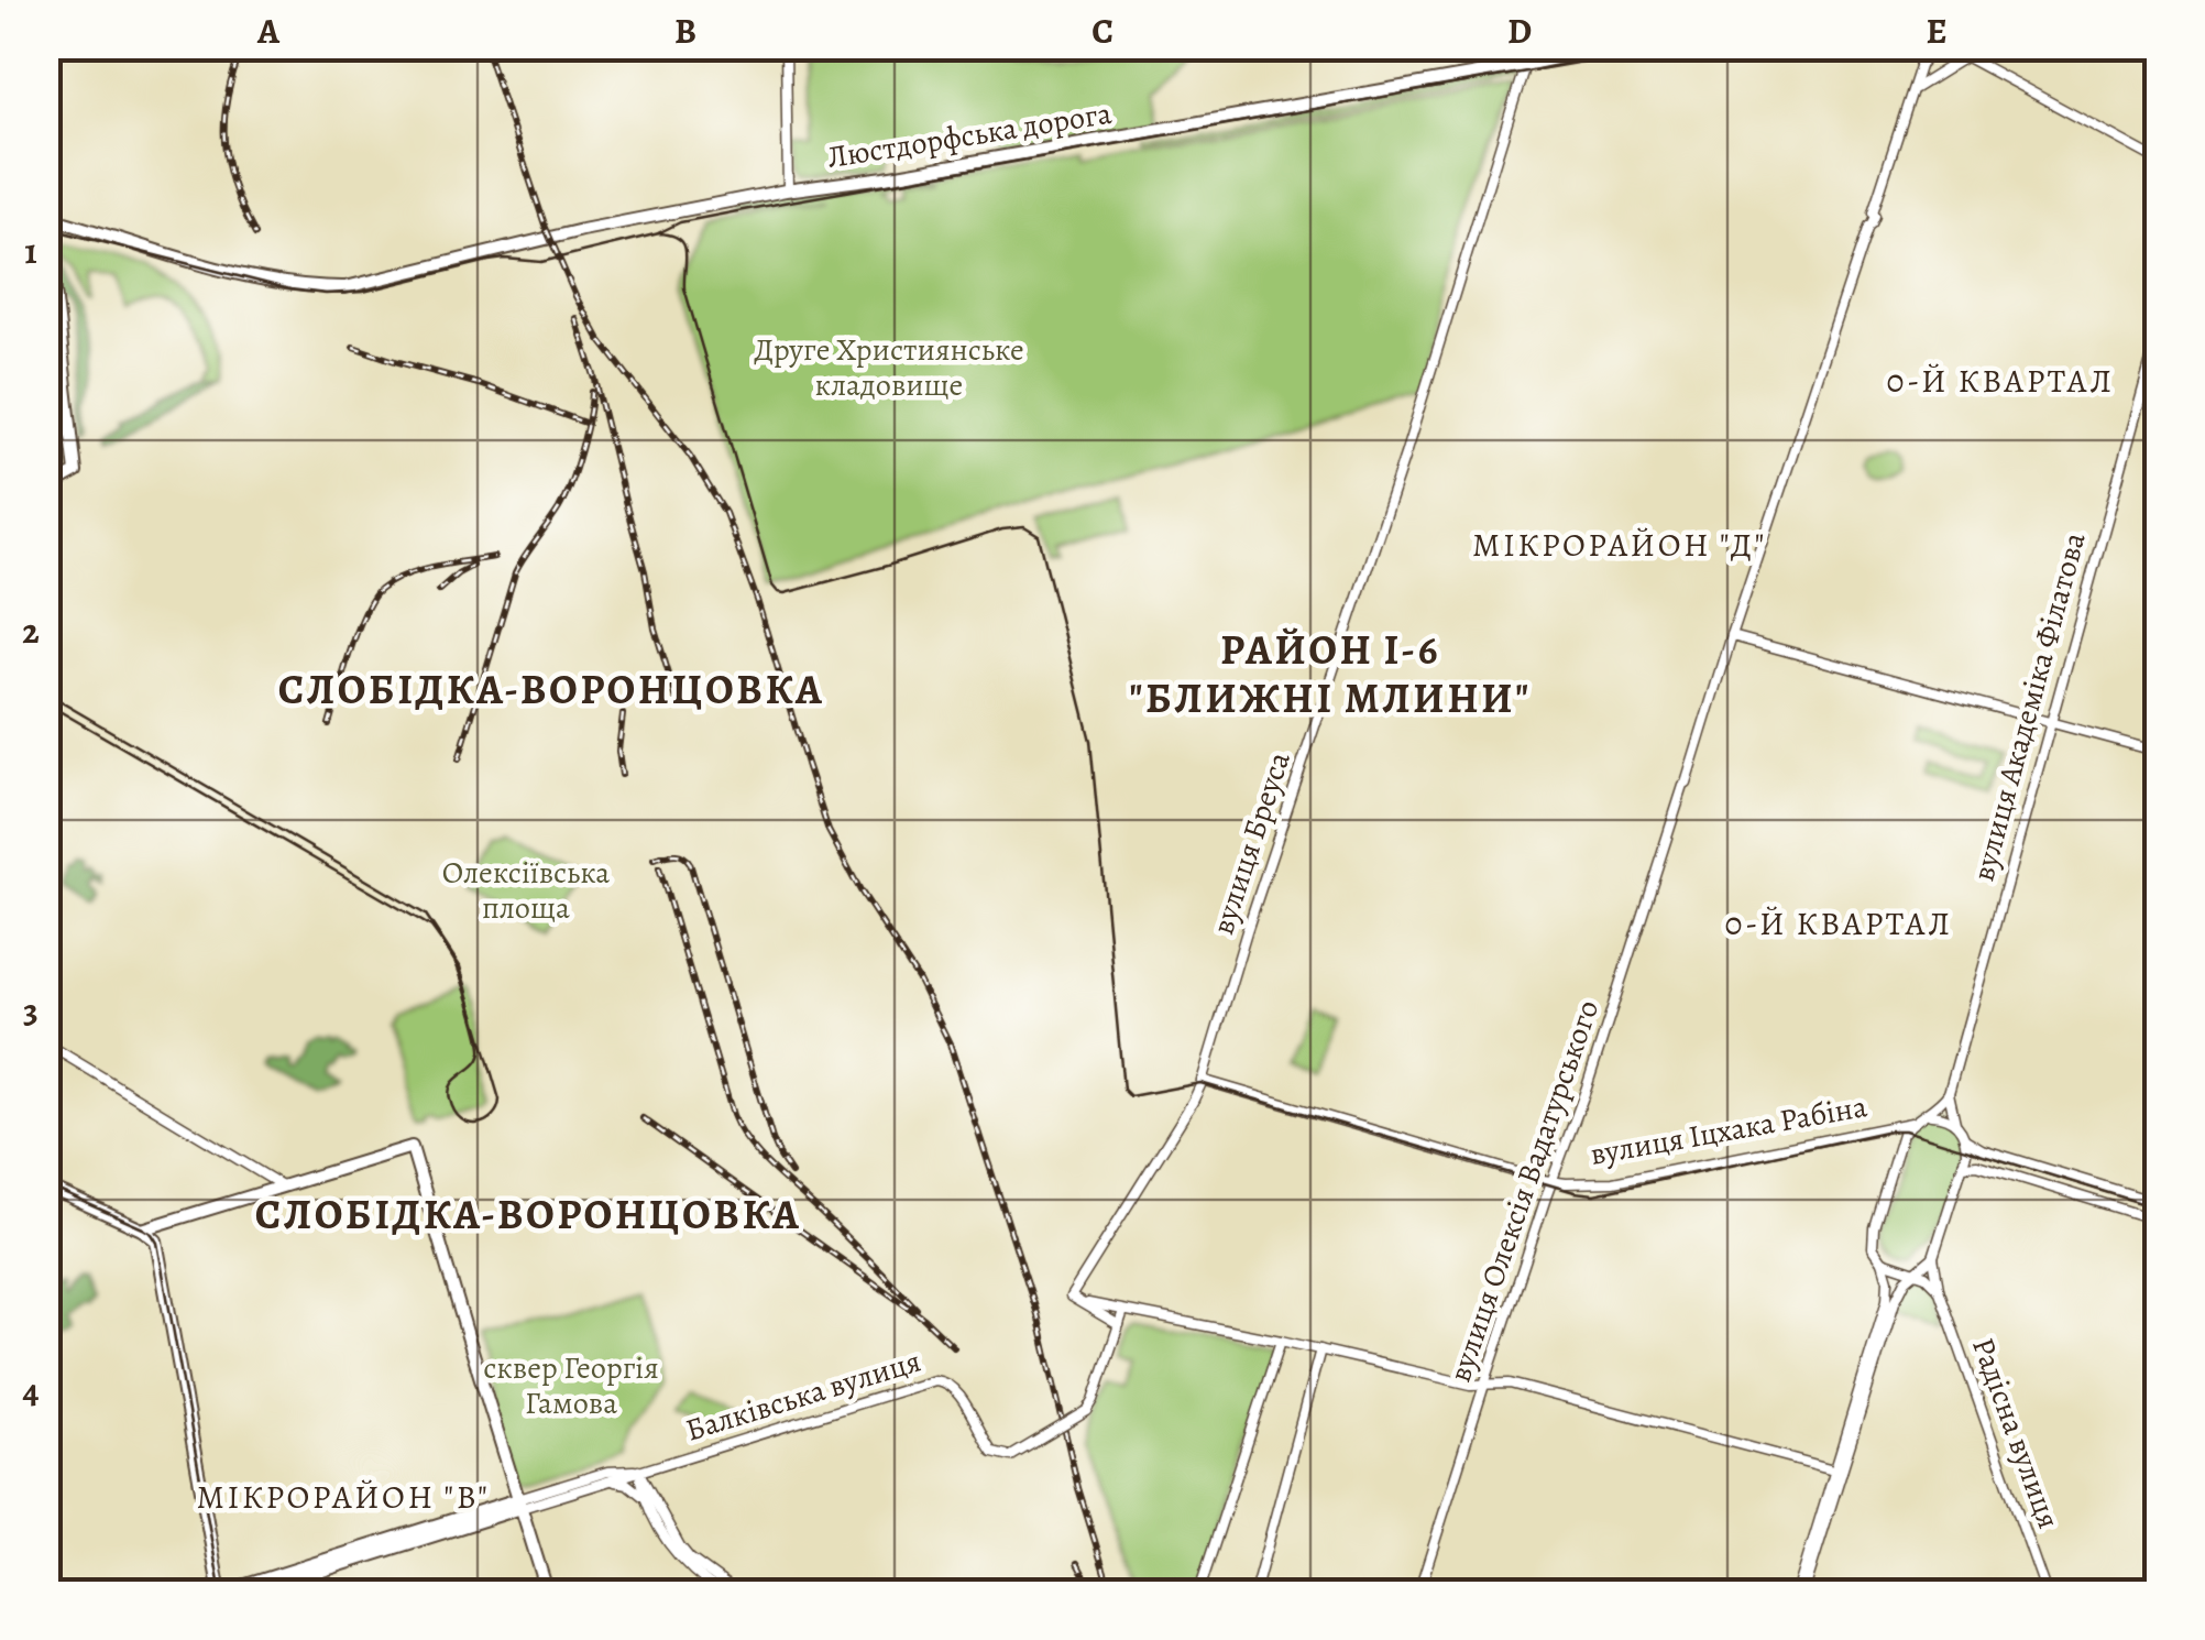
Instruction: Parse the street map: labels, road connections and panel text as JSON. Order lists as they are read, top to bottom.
{
  "streets": {
    "main road": ["Люстдорфська дорога", "Балківська вулиця"],
    "street": [
      "вулиця Академіка Філатова",
      "вулиця Бреуса",
      "вулиця Іцхака Рабіна",
      "вулиця Олексія Вадатурського",
      "Радісна вулиця"
    ]
  },
  "crossings": [
    ["Люстдорфська дорога", "вулиця Бреуса"],
    ["вулиця Бреуса", "вулиця Іцхака Рабіна"],
    ["вулиця Іцхака Рабіна", "вулиця Олексія Вадатурського"]
  ],
  "districts": [
    "0-Й КВАРТАЛ",
    "МІКРОРАЙОН \"Д\"",
    "РАЙОН І-6 \"БЛИЖНІ МЛИНИ\"",
    "СЛОБІДКА-ВОРОНЦОВКА",
    "0-Й КВАРТАЛ",
    "СЛОБІДКА-ВОРОНЦОВКА",
    "МІКРОРАЙОН \"В\""
  ],
  "parks": ["Друге Християнське кладовище", "Олексіївська площа", "сквер Георгія Гамова"],
  "grid": {
    "columns": [
      "A",
      "B",
      "C",
      "D",
      "E"
    ],
    "rows": [
      "1",
      "2",
      "3",
      "4"
    ]
  }
}
